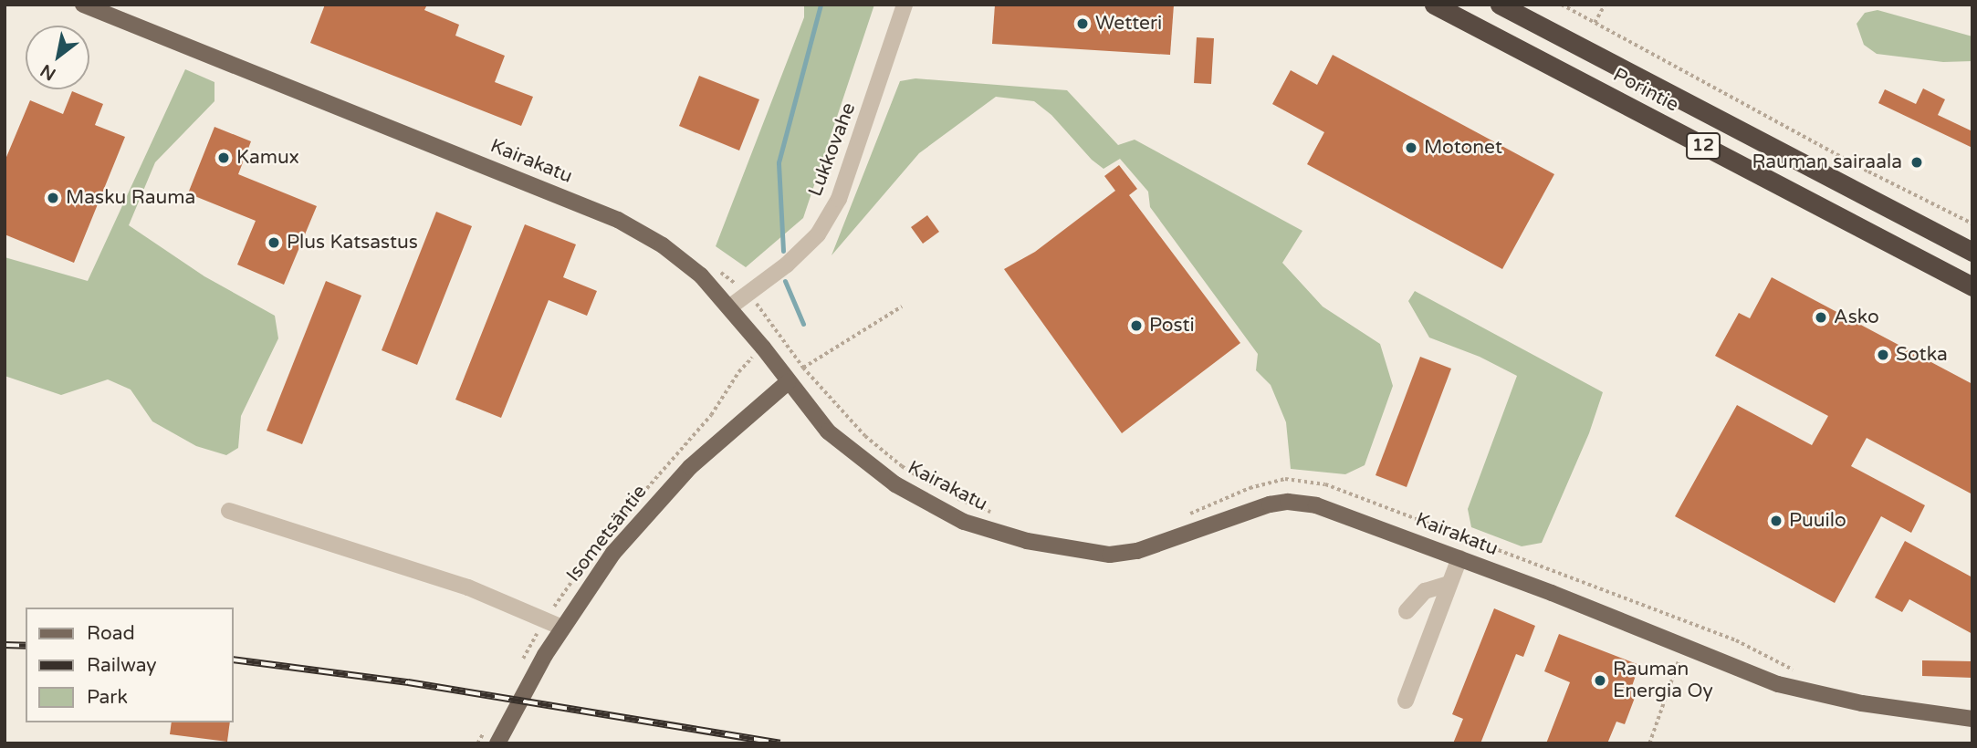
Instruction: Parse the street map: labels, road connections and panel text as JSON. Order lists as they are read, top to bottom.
{
  "streets": {
    "highway": ["Porintie", "12"],
    "main road": ["Kairakatu", "Isometsäntie"],
    "street": ["Lukkovahe"]
  },
  "crossings": [
    ["Lukkovahe", "Kairakatu"],
    ["Kairakatu", "Isometsäntie"]
  ],
  "places": [
    "Wetteri",
    "Motonet",
    "Kamux",
    "Rauman sairaala",
    "Masku Rauma",
    "Plus Katsastus",
    "Asko",
    "Posti",
    "Sotka",
    "Puuilo",
    "Rauman Energia Oy"
  ],
  "legend": ["Road", "Railway", "Park"],
  "north": "bottom left"
}
